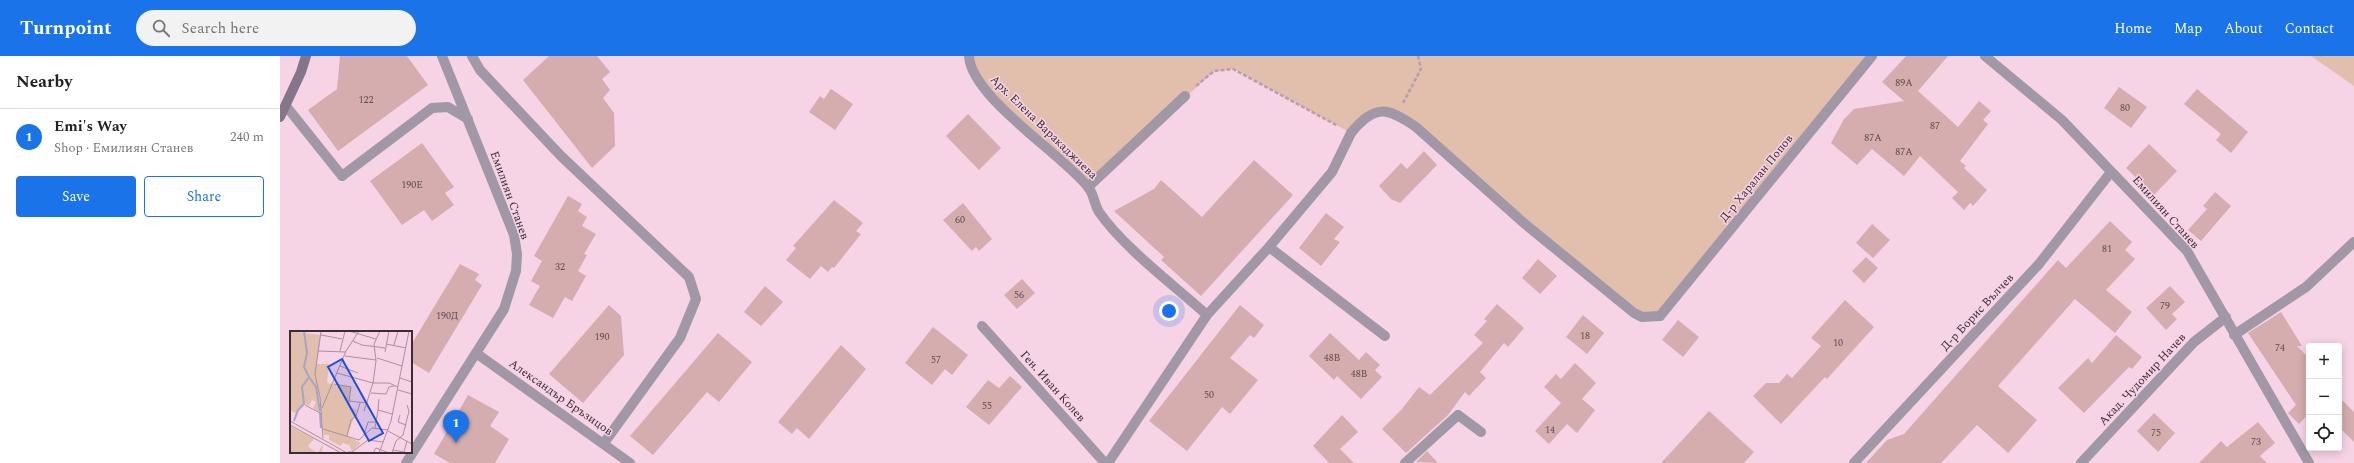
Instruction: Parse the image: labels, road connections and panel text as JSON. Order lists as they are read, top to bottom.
{
  "streets": {
    "street": [
      "Арх. Елена Варакаджиева",
      "Д-р Харалан Попов",
      "Емилиян Станев",
      "Д-р Борис Вълчев",
      "Акад. Чудомир Начев",
      "Ген. Иван Колев",
      "Александър Бръзицов"
    ]
  },
  "crossings": [
    ["Емилиян Станев", "Д-р Борис Вълчев"],
    ["Емилиян Станев", "Акад. Чудомир Начев"],
    ["Емилиян Станев", "Александър Бръзицов"]
  ],
  "house_numbers": [
    "89А",
    "122",
    "80",
    "87",
    "87А",
    "87А",
    "190E",
    "60",
    "81",
    "32",
    "56",
    "79",
    "190Д",
    "18",
    "190",
    "10",
    "74",
    "48В",
    "57",
    "48В",
    "50",
    "55",
    "14",
    "75",
    "73"
  ],
  "page": {
    "header": "Turnpoint",
    "search": "Search here",
    "nav": [
      "Home",
      "Map",
      "About",
      "Contact"
    ],
    "heading": "Nearby",
    "list": [
      {
        "mark": "1",
        "name": "Emi's Way",
        "note": "Shop · Емилиян Станев",
        "value": "240 m"
      }
    ],
    "buttons": ["Save", "Share"],
    "map_buttons": ["+", "−"],
    "pins": "1"
  }
}
